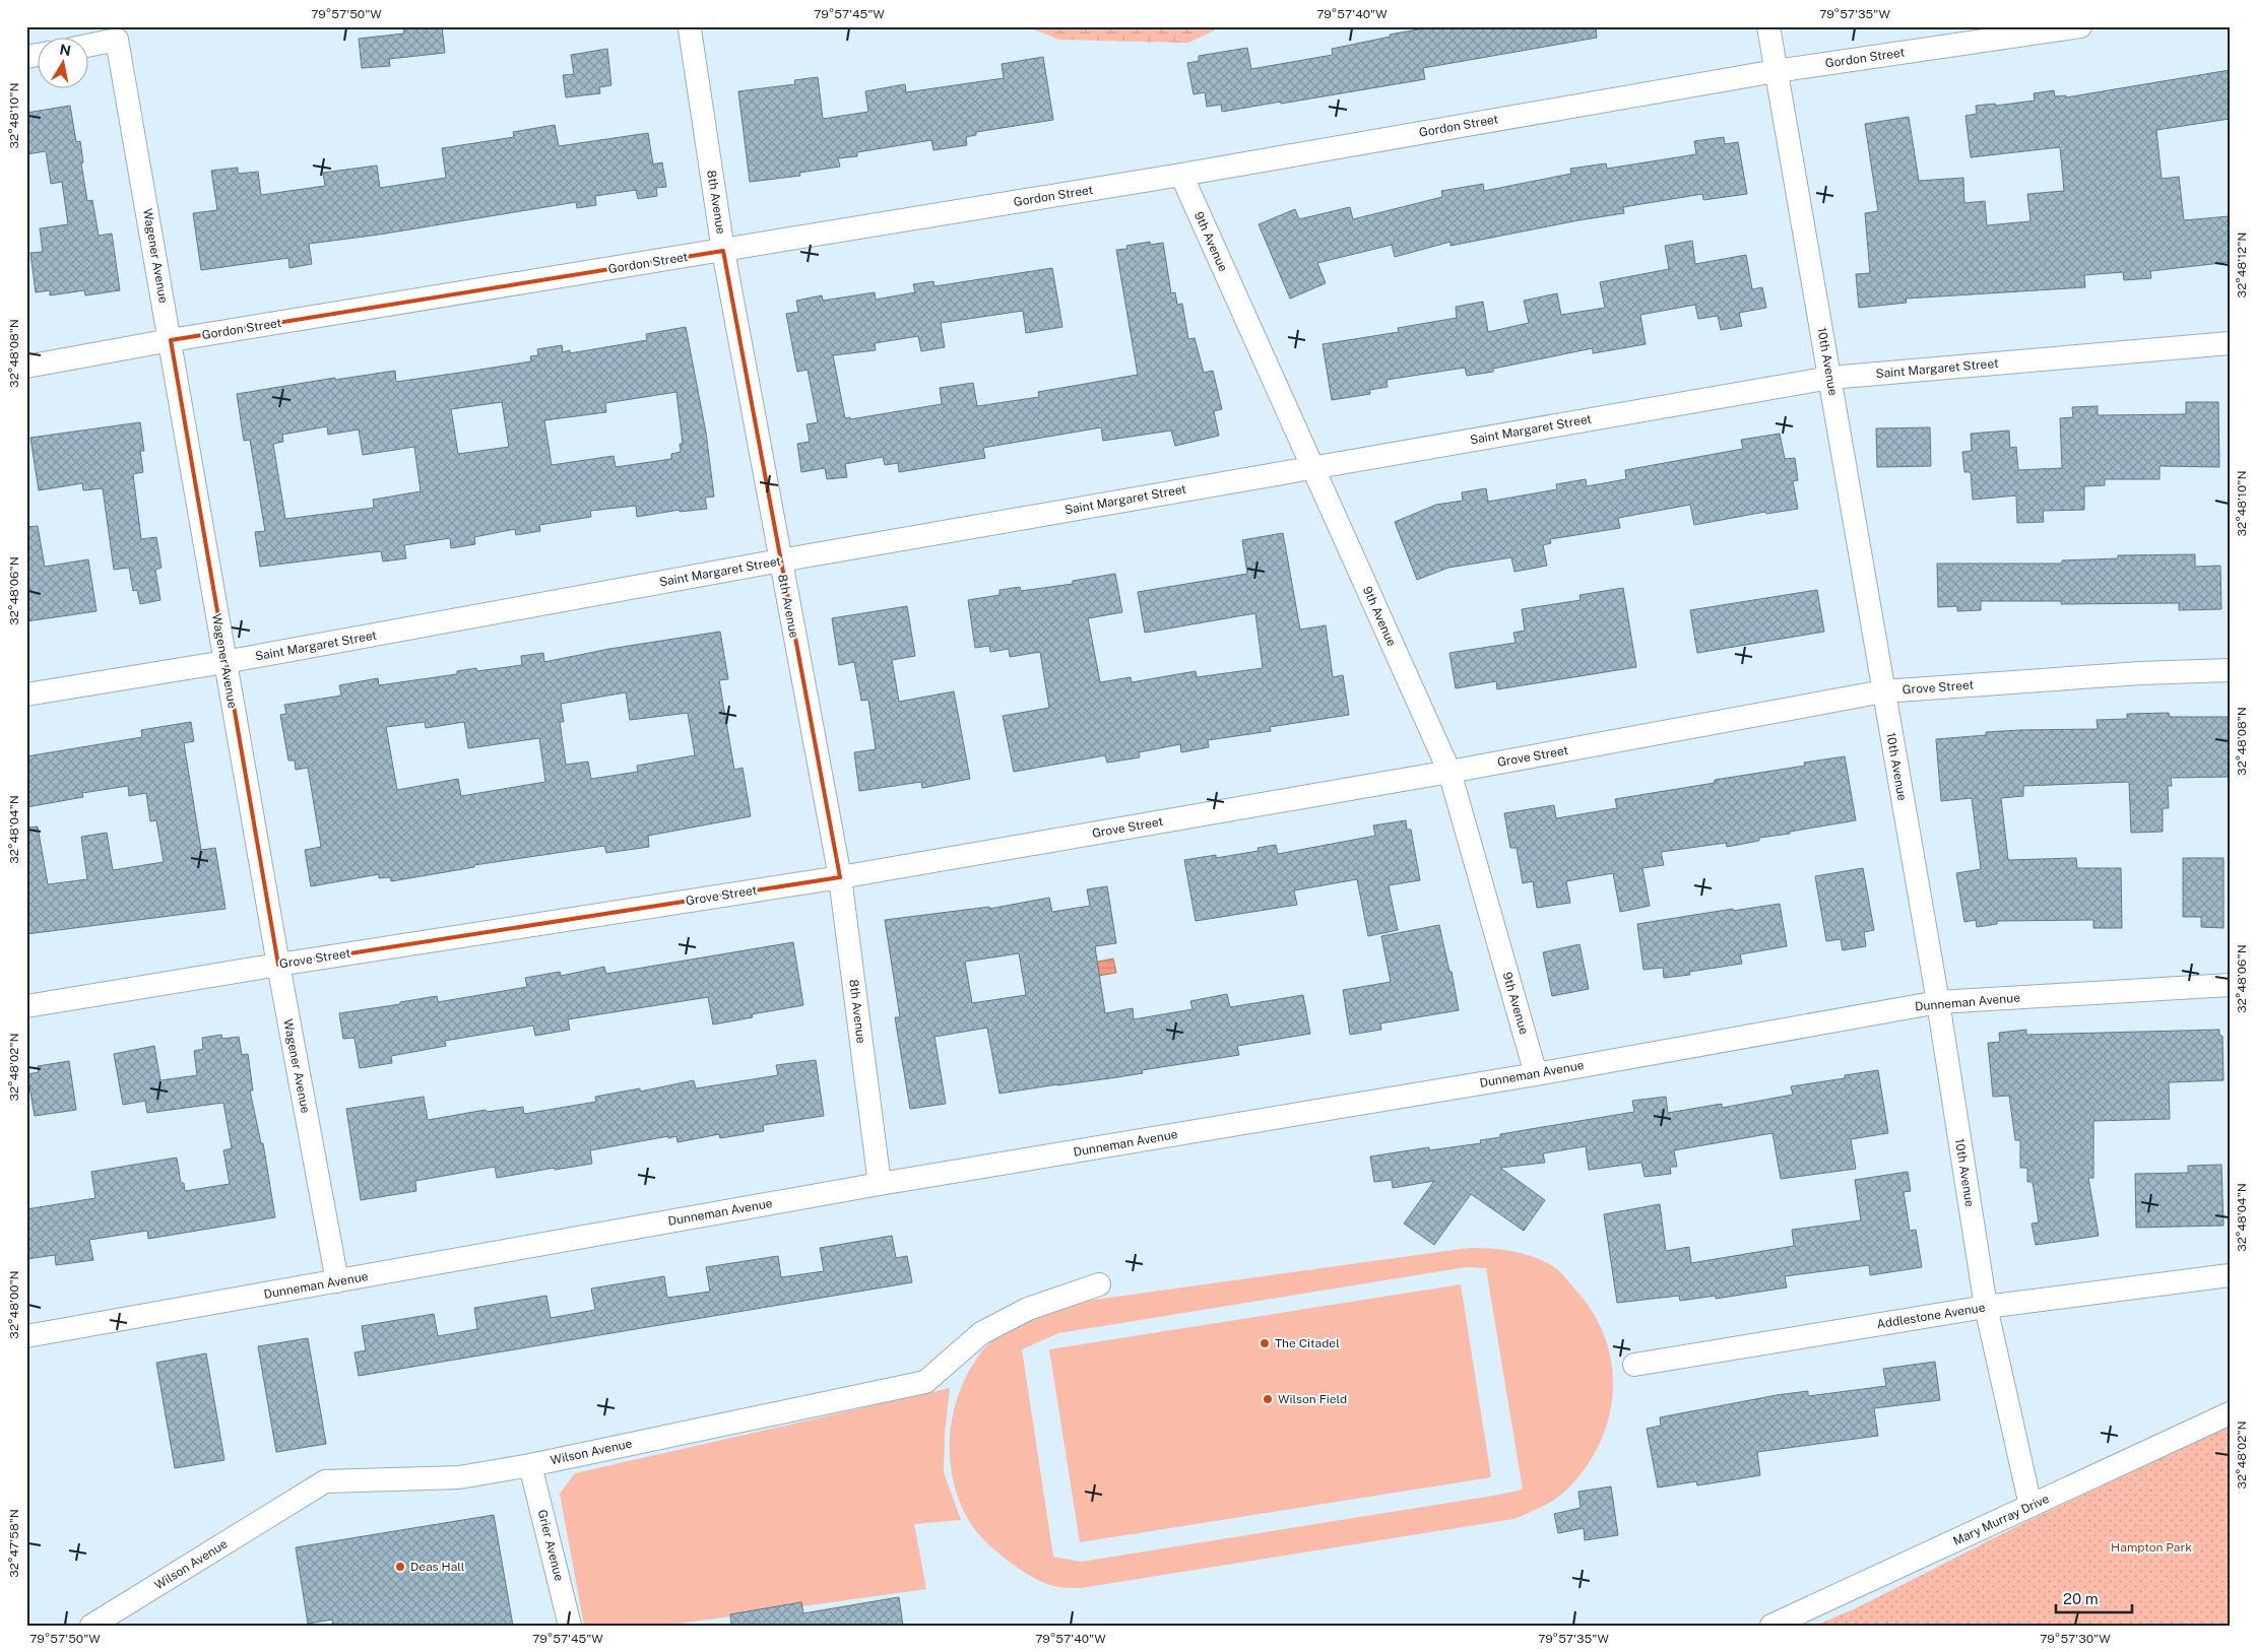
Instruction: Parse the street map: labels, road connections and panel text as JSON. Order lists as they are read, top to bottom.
{
  "streets": {
    "street": [
      "Gordon Street",
      "8th Avenue",
      "9th Avenue",
      "Wagener Avenue",
      "10th Avenue",
      "Saint Margaret Street",
      "Grove Street",
      "Dunneman Avenue",
      "Addlestone Avenue",
      "Wilson Avenue",
      "Mary Murray Drive",
      "Grier Avenue"
    ]
  },
  "crossings": [
    ["Gordon Street", "8th Avenue"],
    ["Gordon Street", "9th Avenue"],
    ["Gordon Street", "Wagener Avenue"],
    ["Gordon Street", "10th Avenue"],
    ["8th Avenue", "Saint Margaret Street"],
    ["8th Avenue", "Grove Street"],
    ["8th Avenue", "Dunneman Avenue"],
    ["9th Avenue", "Saint Margaret Street"],
    ["9th Avenue", "Grove Street"],
    ["9th Avenue", "Dunneman Avenue"],
    ["Wagener Avenue", "Saint Margaret Street"],
    ["Wagener Avenue", "Grove Street"],
    ["Wagener Avenue", "Dunneman Avenue"],
    ["10th Avenue", "Saint Margaret Street"],
    ["10th Avenue", "Grove Street"],
    ["10th Avenue", "Dunneman Avenue"],
    ["10th Avenue", "Addlestone Avenue"],
    ["10th Avenue", "Mary Murray Drive"],
    ["Wilson Avenue", "Grier Avenue"]
  ],
  "parks": ["Hampton Park"],
  "places": ["The Citadel", "Wilson Field", "Deas Hall"],
  "scale_bar": "20 m",
  "north": "top",
  "coordinates": [
    "79°57'50\"W",
    "79°57'45\"W",
    "79°57'40\"W",
    "79°57'35\"W",
    "32°48'10\"N",
    "32°48'12\"N",
    "32°48'08\"N",
    "32°48'06\"N",
    "32°48'04\"N",
    "32°48'02\"N",
    "32°48'00\"N",
    "32°47'58\"N",
    "79°57'30\"W"
  ]
}
